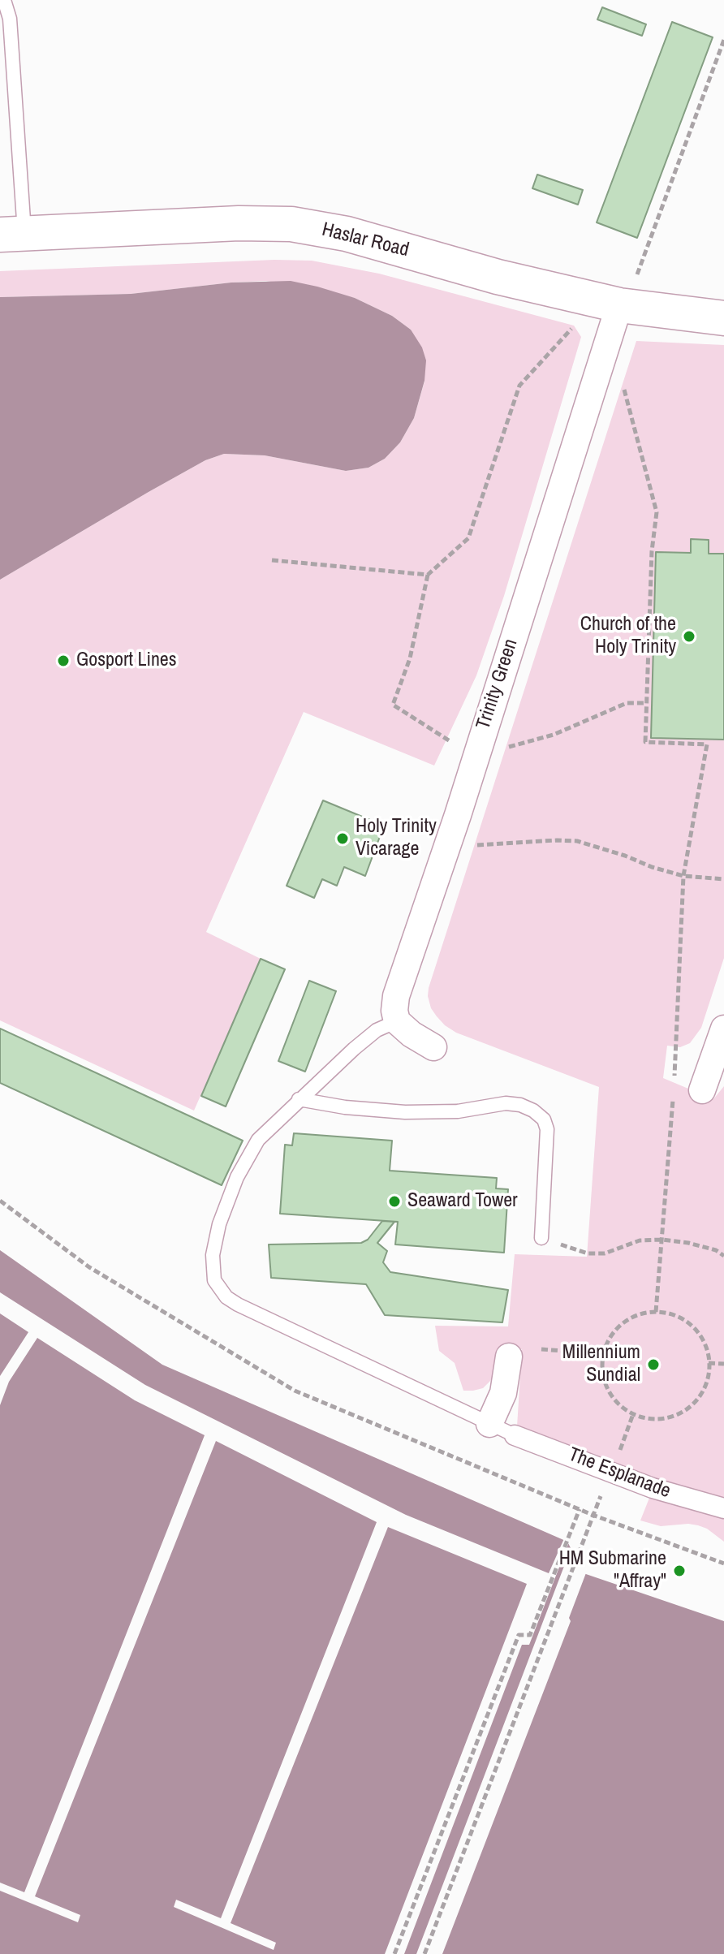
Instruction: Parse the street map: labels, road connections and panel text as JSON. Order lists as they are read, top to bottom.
{
  "streets": {
    "street": ["Haslar Road", "Trinity Green", "The Esplanade"]
  },
  "crossings": [
    ["Haslar Road", "Trinity Green"]
  ],
  "places": [
    "Church of the Holy Trinity",
    "Gosport Lines",
    "Holy Trinity Vicarage",
    "Seaward Tower",
    "Millennium Sundial",
    "HM Submarine \"Affray\""
  ]
}
